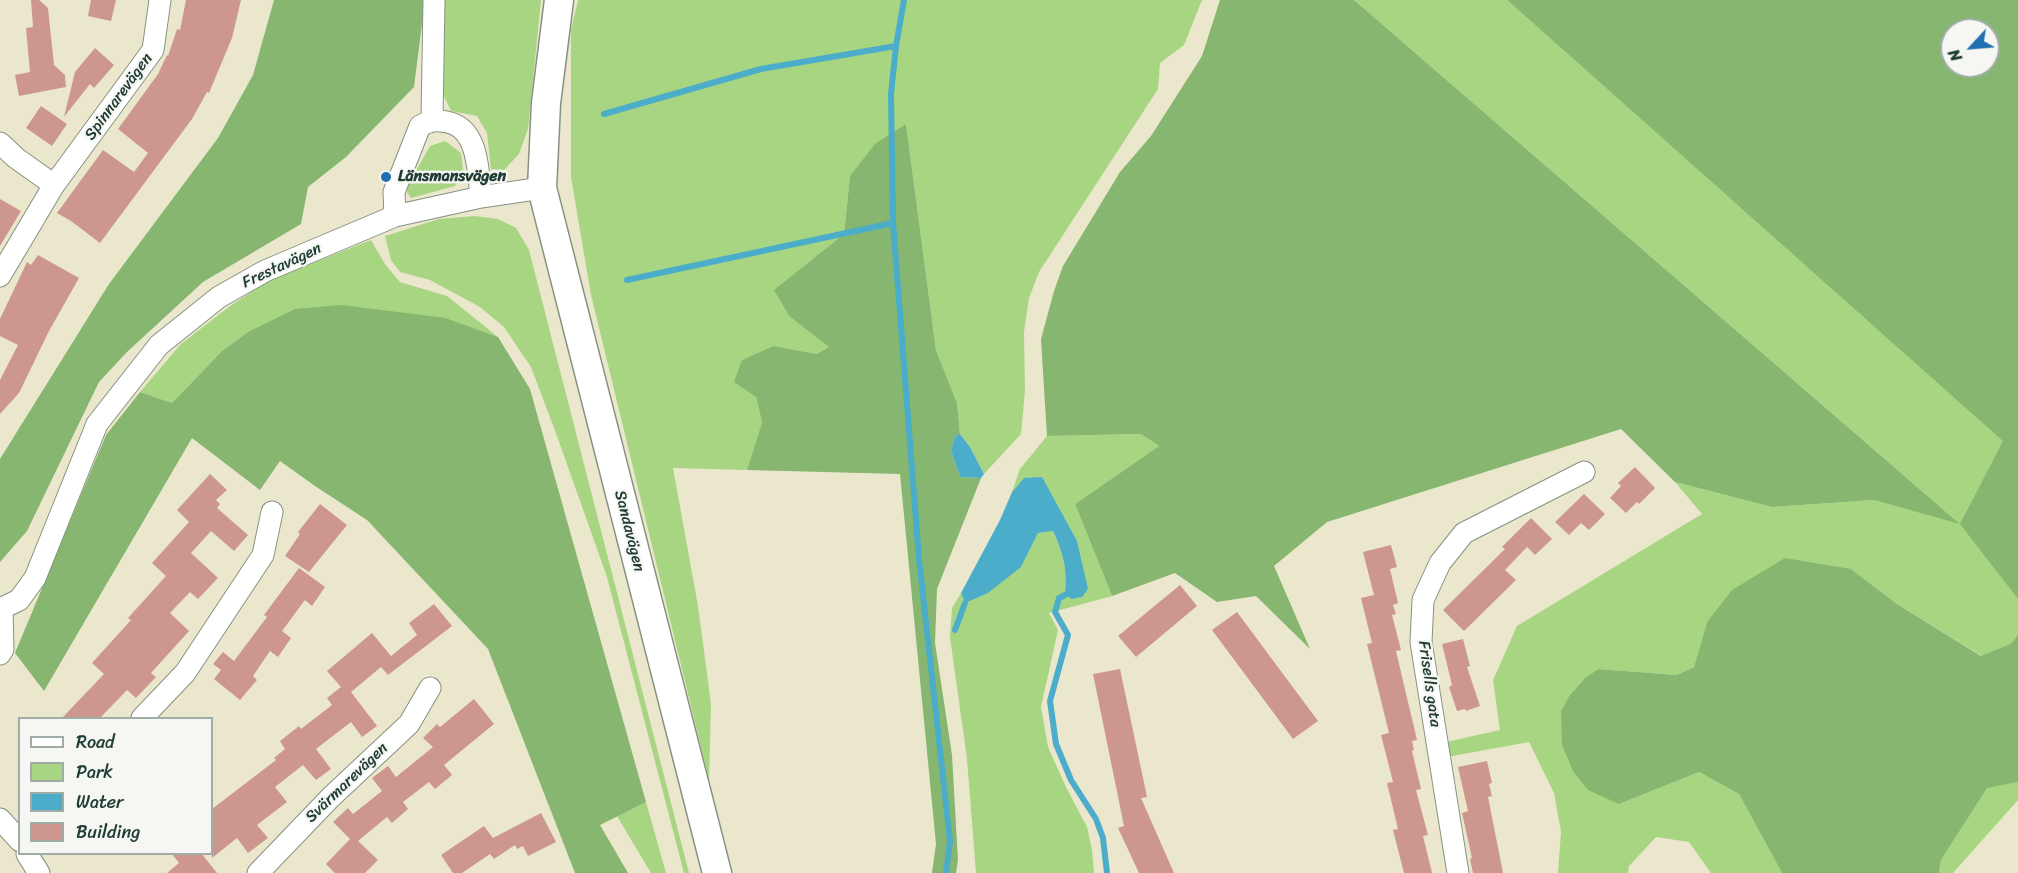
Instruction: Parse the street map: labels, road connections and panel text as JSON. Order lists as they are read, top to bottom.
{
  "streets": {
    "street": [
      "Spinnarevägen",
      "Frestavägen",
      "Sandavägen",
      "Frisells gata",
      "Svärmarevägen"
    ]
  },
  "crossings": [
    ["Frestavägen", "Sandavägen"]
  ],
  "places": ["Länsmansvägen"],
  "legend": [
    "Road",
    "Park",
    "Water",
    "Building"
  ],
  "north": "bottom left"
}
